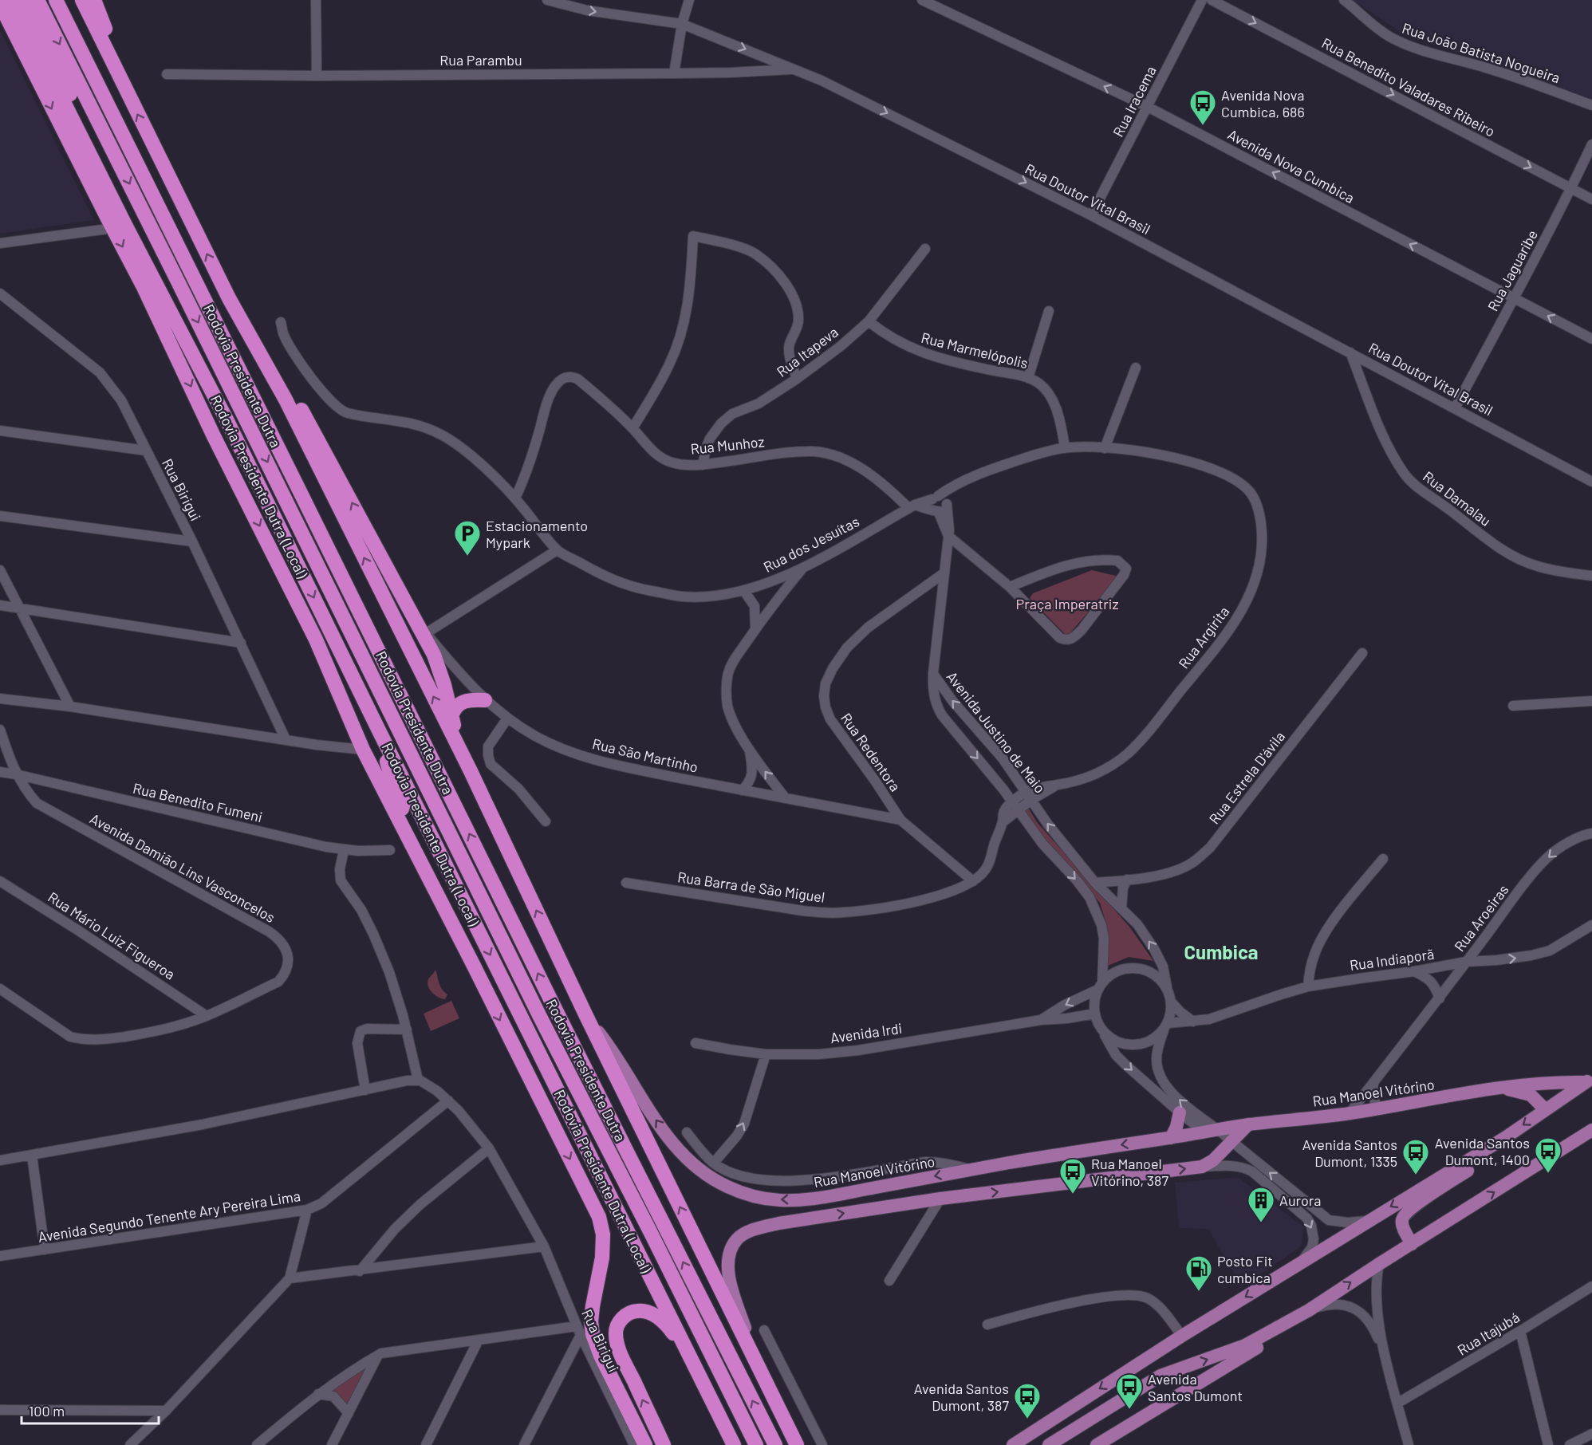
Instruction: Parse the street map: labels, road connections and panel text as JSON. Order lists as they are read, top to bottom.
{
  "streets": {
    "highway": ["Rodovia Presidente Dutra", "Rodovia Presidente Dutra (Local)"],
    "main road": ["Rua Manoel Vitórino"],
    "street": [
      "Rua João Batista Nogueira",
      "Rua Parambu",
      "Rua Benedito Valadares Ribeiro",
      "Rua Iracema",
      "Avenida Nova Cumbica",
      "Rua Doutor Vital Brasil",
      "Rua Jaguaribe",
      "Rua Marmelópolis",
      "Rua Itapeva",
      "Rua Munhoz",
      "Rua Birigui",
      "Rua Damalau",
      "Rua dos Jesuítas",
      "Rua Argirita",
      "Avenida Justino de Maio",
      "Rua Redentora",
      "Rua São Martinho",
      "Rua Estrela D'ávila",
      "Rua Benedito Fumeni",
      "Avenida Damião Lins Vasconcelos",
      "Rua Barra de São Miguel",
      "Rua Aroeiras",
      "Rua Mário Luiz Figueroa",
      "Rua Indiaporã",
      "Avenida Irdi",
      "Avenida Segundo Tenente Ary Pereira Lima",
      "Rua Itajubá"
    ]
  },
  "crossings": [
    ["Rua Parambu", "Rua Doutor Vital Brasil"],
    ["Rua Benedito Valadares Ribeiro", "Rua Jaguaribe"],
    ["Rua Iracema", "Avenida Nova Cumbica"],
    ["Rua Iracema", "Rua Doutor Vital Brasil"],
    ["Avenida Nova Cumbica", "Rua Jaguaribe"],
    ["Rua Doutor Vital Brasil", "Rua Jaguaribe"],
    ["Rua Doutor Vital Brasil", "Rua Damalau"],
    ["Rua Marmelópolis", "Rua Itapeva"],
    ["Rua Marmelópolis", "Rua Argirita"],
    ["Rua Itapeva", "Rua Munhoz"],
    ["Rodovia Presidente Dutra", "Rua Manoel Vitórino"],
    ["Rua Munhoz", "Rua dos Jesuítas"],
    ["Rua Birigui", "Avenida Segundo Tenente Ary Pereira Lima"],
    ["Rua Argirita", "Avenida Justino de Maio"],
    ["Rua Argirita", "Rua Barra de São Miguel"],
    ["Avenida Justino de Maio", "Rua Estrela D'ávila"],
    ["Avenida Justino de Maio", "Rua Barra de São Miguel"],
    ["Avenida Justino de Maio", "Rua Indiaporã"],
    ["Avenida Justino de Maio", "Avenida Irdi"],
    ["Rua Redentora", "Rua São Martinho"],
    ["Rua Redentora", "Rua Barra de São Miguel"],
    ["Rua Benedito Fumeni", "Avenida Damião Lins Vasconcelos"],
    ["Avenida Damião Lins Vasconcelos", "Rua Mário Luiz Figueroa"],
    ["Rua Aroeiras", "Rua Indiaporã"],
    ["Rua Aroeiras", "Rua Manoel Vitórino"],
    ["Rua Indiaporã", "Avenida Irdi"]
  ],
  "one_way": [
    "Rua Benedito Valadares Ribeiro",
    "Avenida Nova Cumbica",
    "Rua Doutor Vital Brasil",
    "Rua Aroeiras"
  ],
  "districts": ["Cumbica"],
  "parks": ["Praça Imperatriz"],
  "places": {
    "bus stop": [
      "Avenida Nova Cumbica, 686",
      "Avenida Santos Dumont, 1400",
      "Avenida Santos Dumont, 1335",
      "Rua Manoel Vitórino, 387",
      "Avenida Santos Dumont",
      "Avenida Santos Dumont, 387"
    ],
    "parking": ["Estacionamento Mypark"],
    "building": ["Aurora"],
    "fuel station": ["Posto Fit cumbica"]
  },
  "scale_bar": "100 m"
}
